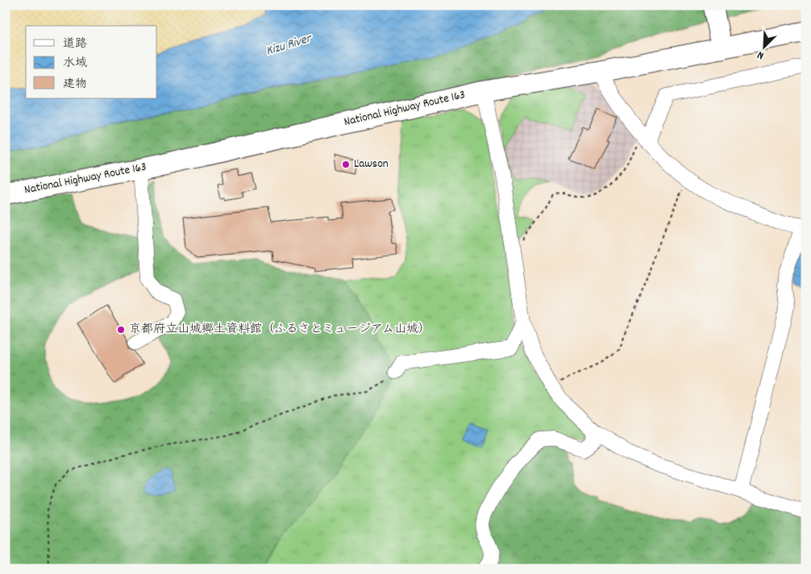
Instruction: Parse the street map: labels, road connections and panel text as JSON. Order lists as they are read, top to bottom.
{
  "streets": {
    "highway": ["National Highway Route 163"]
  },
  "water": ["Kizu River"],
  "places": ["Lawson", "京都府立山城郷土資料館（ふるさとミュージアム山城）"],
  "legend": ["道路", "水域", "建物"],
  "north": "bottom left"
}
